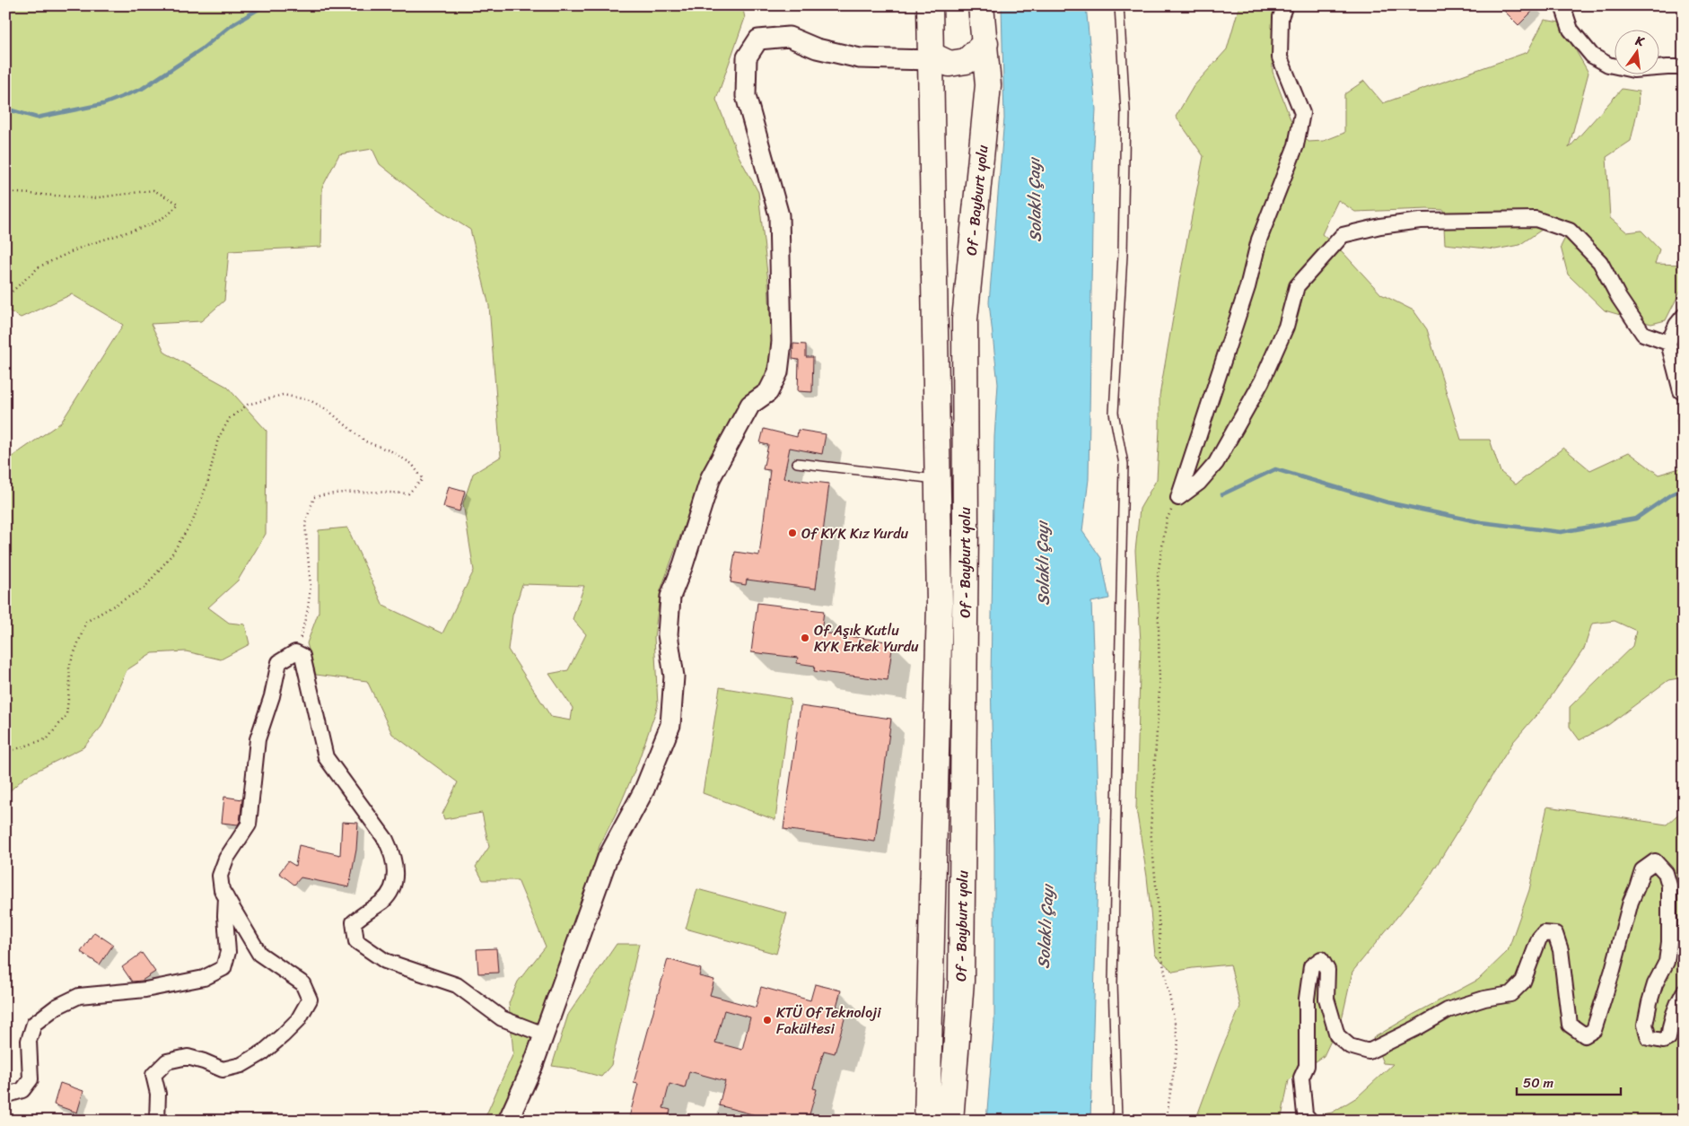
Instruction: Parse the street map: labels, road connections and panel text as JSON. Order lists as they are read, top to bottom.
{
  "streets": {
    "highway": ["Of - Bayburt yolu"]
  },
  "water": ["Solaklı Çayı"],
  "places": ["Of KYK Kız Yurdu", "Of Aşık Kutlu KYK Erkek Yurdu", "KTÜ Of Teknoloji Fakültesi"],
  "scale_bar": "50 m",
  "north": "top"
}
